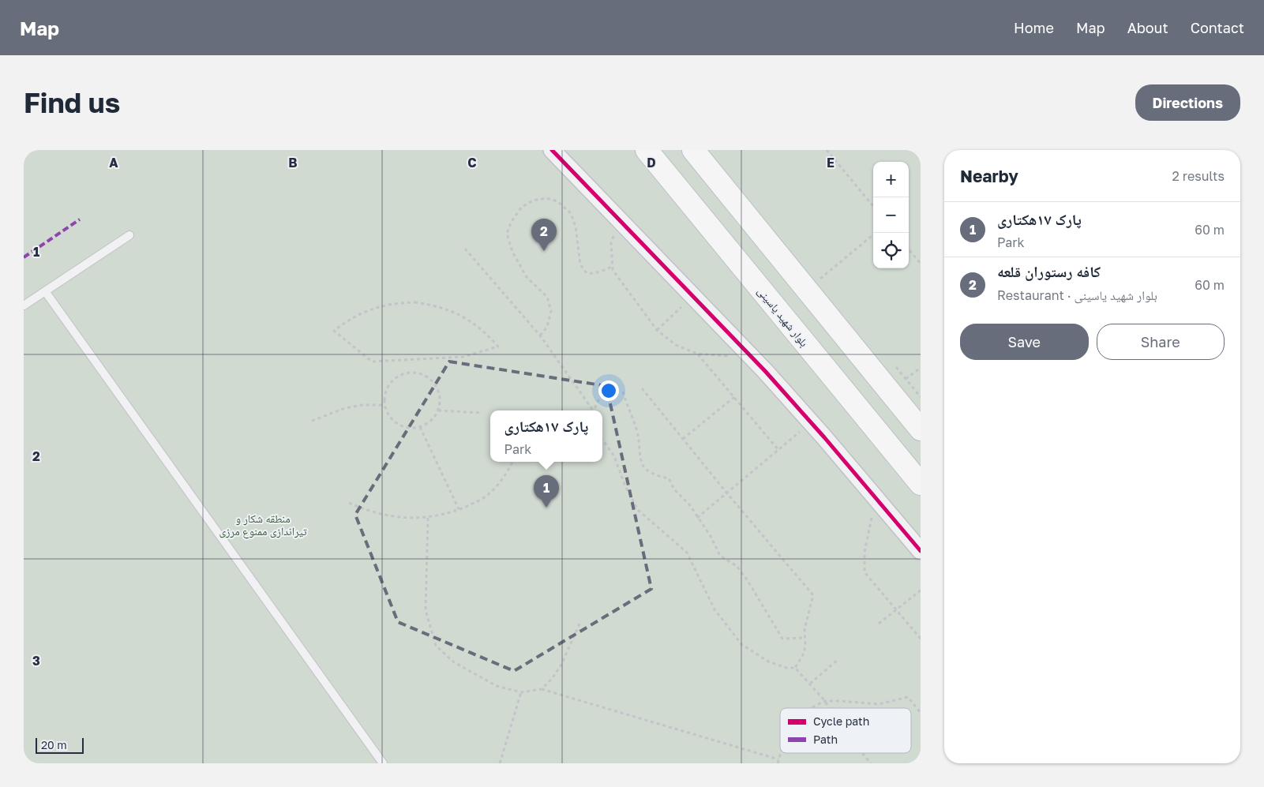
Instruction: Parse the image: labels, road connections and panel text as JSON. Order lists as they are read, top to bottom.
{
  "streets": {
    "main road": ["بلوار شهید یاسینی"]
  },
  "parks": ["منطقه شکار و تیراندازی ممنوع مرزی"],
  "legend": ["Cycle path", "Path"],
  "scale_bar": "20 m",
  "page": {
    "header": "Map",
    "nav": [
      "Home",
      "Map",
      "About",
      "Contact"
    ],
    "buttons": [
      "Directions",
      ["Save", "Share"]
    ],
    "title": "Find us",
    "heading": ["Nearby", "2 results"],
    "map_buttons": ["+", "−"],
    "list": [
      {
        "mark": "1",
        "name": "پارک ۱۷هکتاری",
        "note": "Park",
        "value": "60 m"
      },
      {
        "mark": "2",
        "name": "کافه رستوران قلعه",
        "note": "Restaurant · بلوار شهید یاسینی",
        "value": "60 m"
      }
    ],
    "pins": ["2", "1"],
    "popup": ["پارک ۱۷هکتاری", "Park"],
    "scale": "20 m"
  },
  "grid": {
    "columns": [
      "A",
      "B",
      "C",
      "D",
      "E"
    ],
    "rows": ["1", "2", "3"]
  }
}
